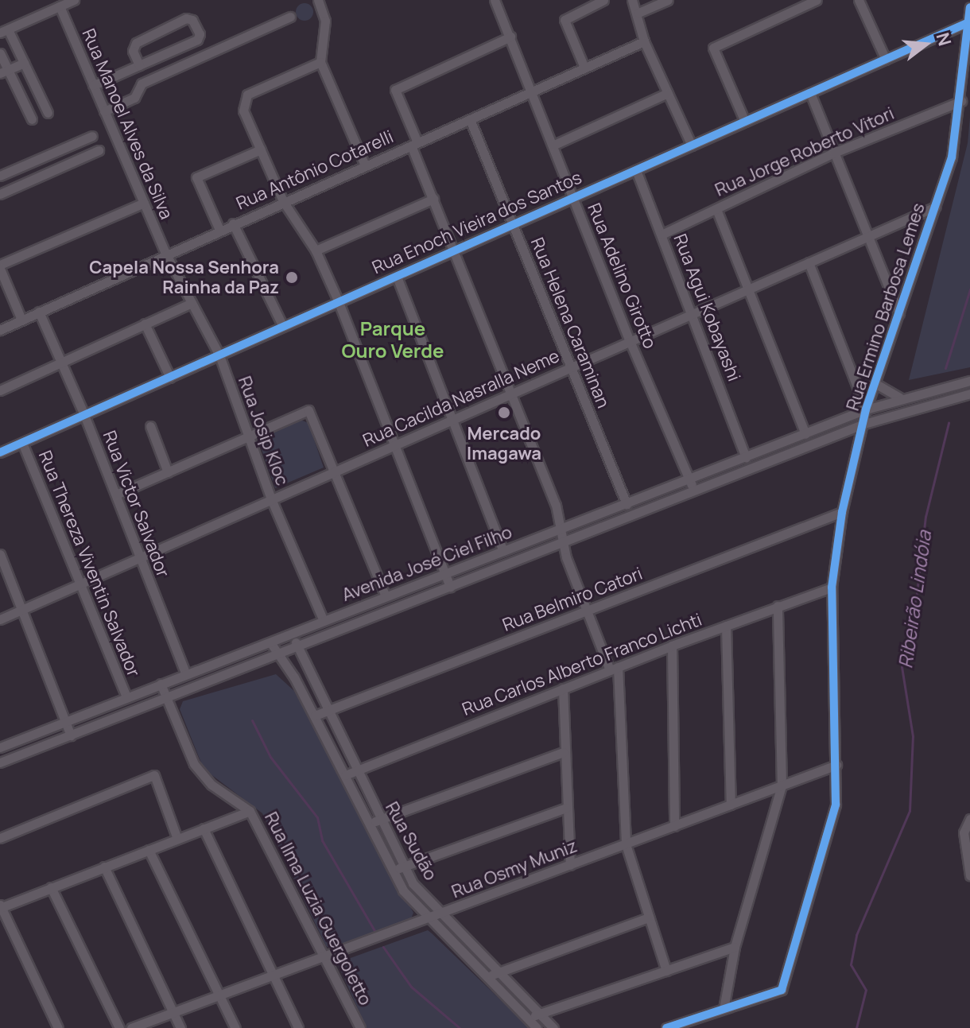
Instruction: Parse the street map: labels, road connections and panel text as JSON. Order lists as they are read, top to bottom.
{
  "streets": {
    "street": [
      "Rua Manoel Alves da Silva",
      "Rua Jorge Roberto Vitori",
      "Rua Antônio Cotarelli",
      "Rua Enoch Vieira dos Santos",
      "Rua Adelino Girotto",
      "Rua Ermino Barbosa Lemes",
      "Rua Agui Kobayashi",
      "Rua Helena Caraminan",
      "Rua Cacilda Nasralla Neme",
      "Rua Josip Kloc",
      "Rua Victor Salvador",
      "Rua Thereza Viventin Salvador",
      "Avenida José Ciel Filho",
      "Rua Belmiro Catori",
      "Rua Carlos Alberto Franco Lichti",
      "Rua Sudão",
      "Rua Osmy Muniz",
      "Rua Ilma Luzia Guergoletto"
    ]
  },
  "crossings": [
    ["Rua Manoel Alves da Silva", "Rua Antônio Cotarelli"],
    ["Rua Manoel Alves da Silva", "Rua Josip Kloc"],
    ["Rua Jorge Roberto Vitori", "Rua Ermino Barbosa Lemes"],
    ["Rua Jorge Roberto Vitori", "Rua Agui Kobayashi"],
    ["Rua Antônio Cotarelli", "Rua Adelino Girotto"],
    ["Rua Antônio Cotarelli", "Rua Helena Caraminan"],
    ["Rua Antônio Cotarelli", "Rua Josip Kloc"],
    ["Rua Antônio Cotarelli", "Rua Victor Salvador"],
    ["Rua Enoch Vieira dos Santos", "Rua Adelino Girotto"],
    ["Rua Enoch Vieira dos Santos", "Rua Ermino Barbosa Lemes"],
    ["Rua Enoch Vieira dos Santos", "Rua Agui Kobayashi"],
    ["Rua Enoch Vieira dos Santos", "Rua Helena Caraminan"],
    ["Rua Enoch Vieira dos Santos", "Rua Josip Kloc"],
    ["Rua Enoch Vieira dos Santos", "Rua Victor Salvador"],
    ["Rua Enoch Vieira dos Santos", "Rua Thereza Viventin Salvador"],
    ["Rua Adelino Girotto", "Rua Cacilda Nasralla Neme"],
    ["Rua Adelino Girotto", "Avenida José Ciel Filho"],
    ["Rua Ermino Barbosa Lemes", "Rua Cacilda Nasralla Neme"],
    ["Rua Ermino Barbosa Lemes", "Avenida José Ciel Filho"],
    ["Rua Ermino Barbosa Lemes", "Rua Belmiro Catori"],
    ["Rua Ermino Barbosa Lemes", "Rua Carlos Alberto Franco Lichti"],
    ["Rua Ermino Barbosa Lemes", "Rua Osmy Muniz"],
    ["Rua Agui Kobayashi", "Rua Cacilda Nasralla Neme"],
    ["Rua Agui Kobayashi", "Avenida José Ciel Filho"],
    ["Rua Helena Caraminan", "Rua Cacilda Nasralla Neme"],
    ["Rua Helena Caraminan", "Avenida José Ciel Filho"],
    ["Rua Cacilda Nasralla Neme", "Rua Josip Kloc"],
    ["Rua Cacilda Nasralla Neme", "Rua Victor Salvador"],
    ["Rua Cacilda Nasralla Neme", "Rua Thereza Viventin Salvador"],
    ["Rua Josip Kloc", "Avenida José Ciel Filho"],
    ["Rua Victor Salvador", "Avenida José Ciel Filho"],
    ["Rua Thereza Viventin Salvador", "Avenida José Ciel Filho"],
    ["Avenida José Ciel Filho", "Rua Sudão"],
    ["Avenida José Ciel Filho", "Rua Ilma Luzia Guergoletto"],
    ["Rua Belmiro Catori", "Rua Sudão"],
    ["Rua Carlos Alberto Franco Lichti", "Rua Sudão"],
    ["Rua Sudão", "Rua Osmy Muniz"],
    ["Rua Osmy Muniz", "Rua Ilma Luzia Guergoletto"]
  ],
  "districts": ["Parque Ouro Verde"],
  "water": ["Ribeirão Lindóia"],
  "places": ["Capela Nossa Senhora Rainha da Paz", "Mercado Imagawa"],
  "north": "right"
}
